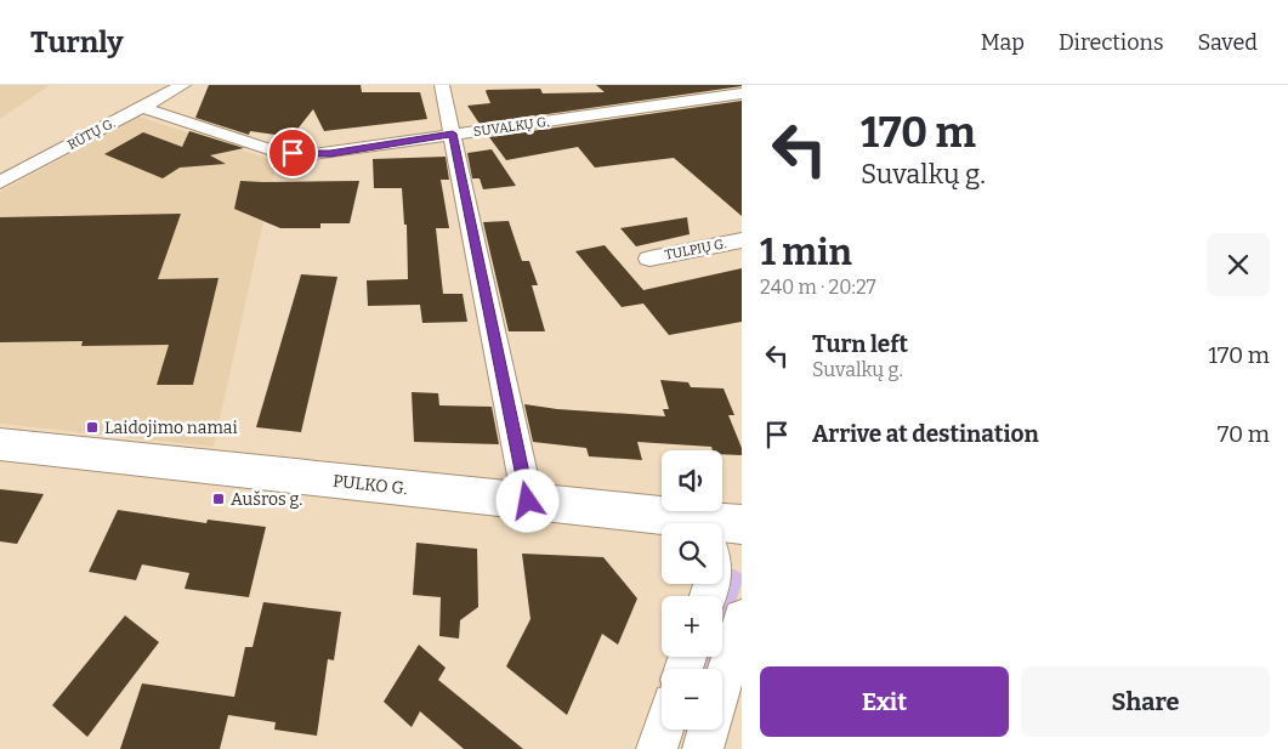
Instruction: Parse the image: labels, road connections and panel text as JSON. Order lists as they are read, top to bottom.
{
  "streets": {
    "main road": ["PULKO G."],
    "street": ["SUVALKŲ G.", "RŪTŲ G.", "TULPIŲ G."]
  },
  "crossings": [
    ["SUVALKŲ G.", "RŪTŲ G."]
  ],
  "places": {
    "transit": ["Laidojimo namai", "Aušros g."]
  },
  "page": {
    "header": "Turnly",
    "nav": ["Map", "Directions", "Saved"],
    "turn": ["170 m", "Suvalkų g."],
    "heading": ["1 min", "240 m · 20:27"],
    "list": [
      {
        "name": "Turn left",
        "note": "Suvalkų g.",
        "value": "170 m"
      },
      {
        "name": "Arrive at destination",
        "value": "70 m"
      }
    ],
    "map_buttons": ["+", "−"],
    "buttons": ["Exit", "Share"]
  }
}
